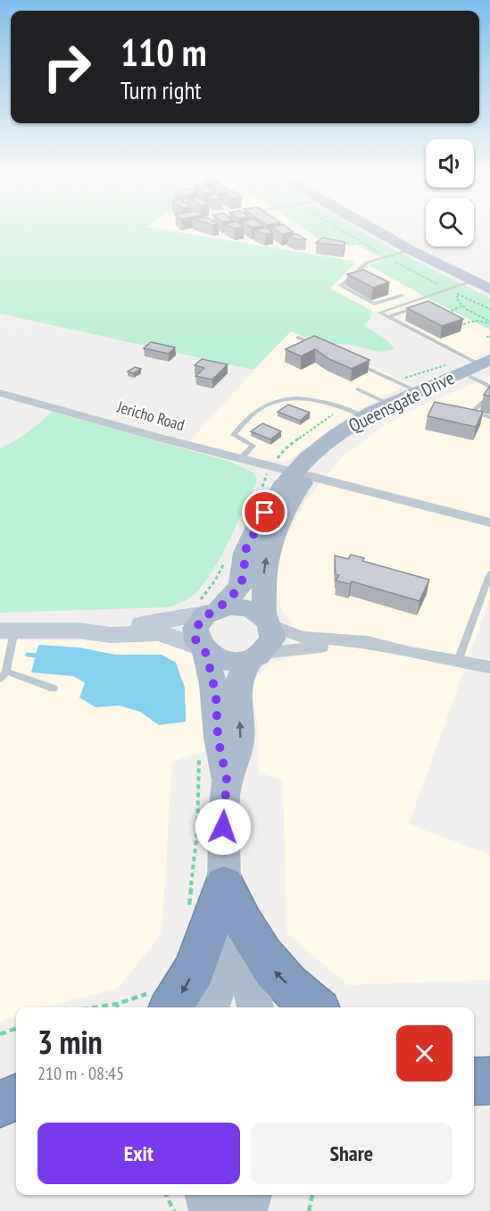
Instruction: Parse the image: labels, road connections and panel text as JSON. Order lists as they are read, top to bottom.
{
  "streets": {
    "main road": ["Queensgate Drive"],
    "street": ["Jericho Road"]
  },
  "crossings": [
    ["Queensgate Drive", "Jericho Road"]
  ],
  "page": {
    "turn": ["110 m", "Turn right"],
    "heading": ["3 min", "210 m · 08:45"],
    "buttons": ["Exit", "Share"]
  }
}
